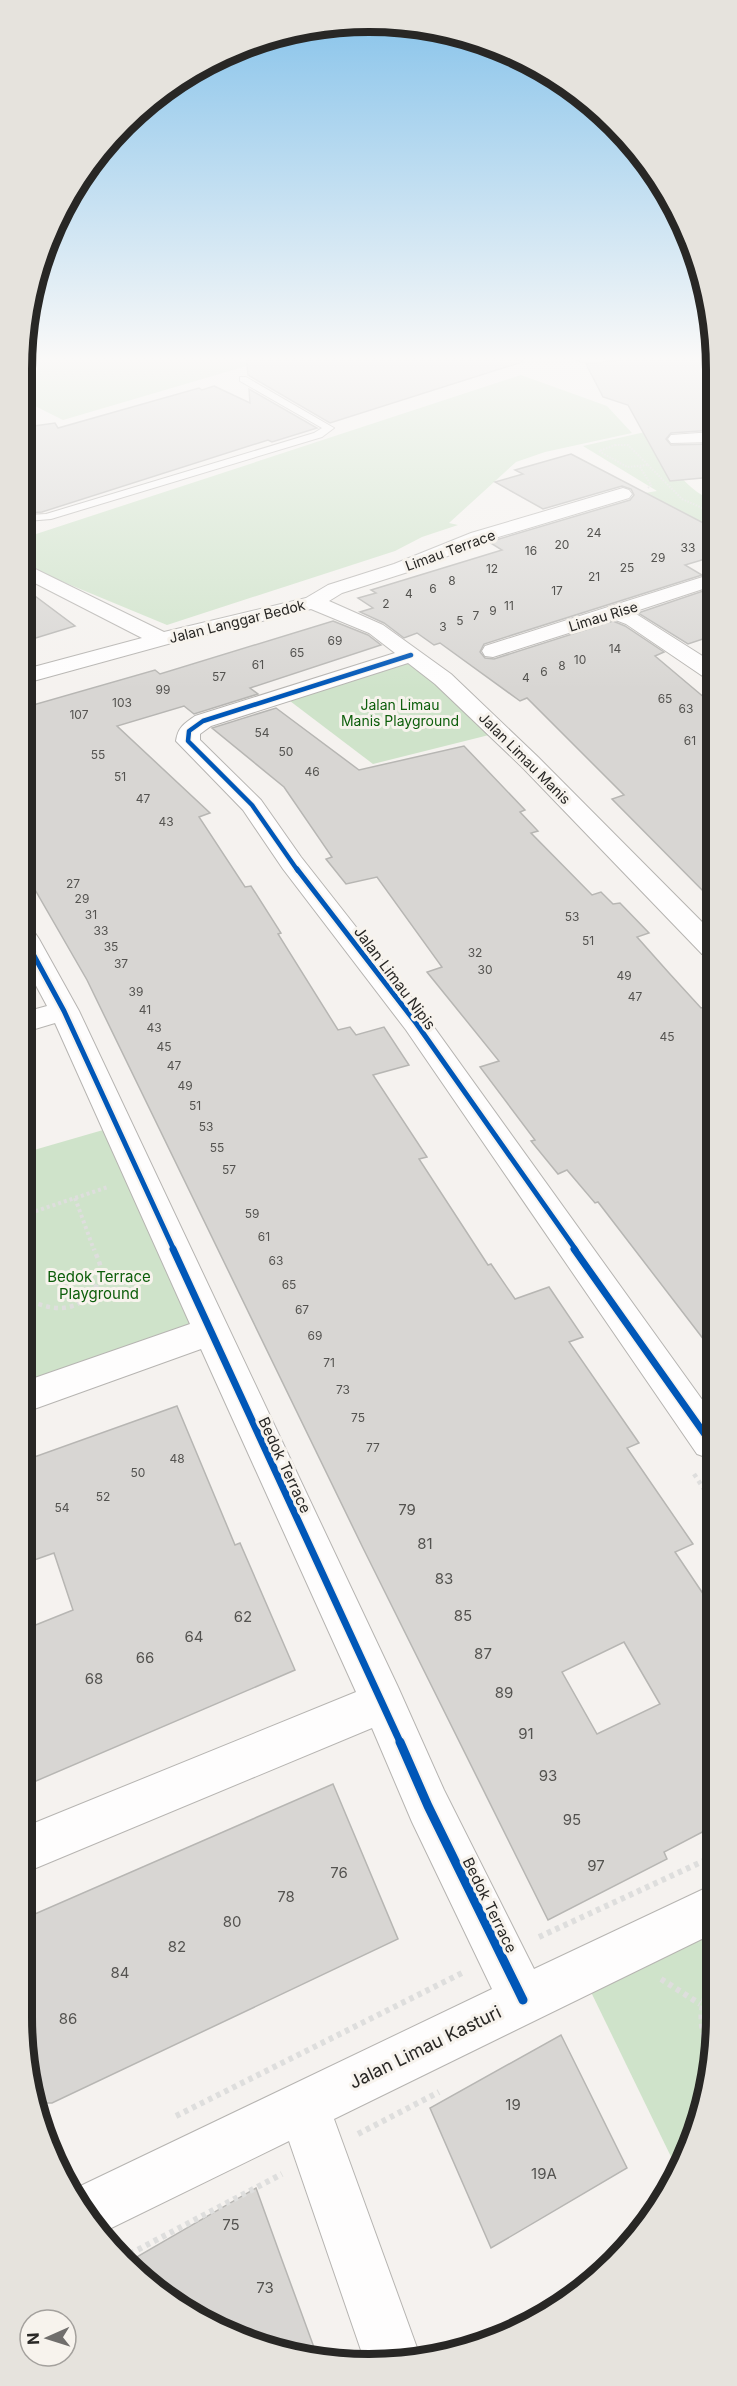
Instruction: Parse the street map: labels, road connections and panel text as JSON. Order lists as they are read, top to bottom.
{
  "streets": {
    "street": [
      "Limau Terrace",
      "Limau Rise",
      "Jalan Langgar Bedok",
      "Jalan Limau Manis",
      "Jalan Limau Nipis",
      "Bedok Terrace",
      "Jalan Limau Kasturi"
    ]
  },
  "crossings": [
    ["Limau Terrace", "Jalan Langgar Bedok"],
    ["Limau Terrace", "Jalan Limau Manis"],
    ["Jalan Langgar Bedok", "Jalan Limau Manis"],
    ["Jalan Limau Manis", "Jalan Limau Nipis"],
    ["Bedok Terrace", "Jalan Limau Kasturi"]
  ],
  "parks": ["Jalan Limau Manis Playground", "Bedok Terrace Playground"],
  "house_numbers": [
    "24",
    "20",
    "33",
    "16",
    "29",
    "25",
    "12",
    "21",
    "8",
    "6",
    "17",
    "4",
    "2",
    "11",
    "9",
    "7",
    "5",
    "3",
    "69",
    "14",
    "65",
    "10",
    "61",
    "8",
    "6",
    "57",
    "4",
    "99",
    "65",
    "103",
    "63",
    "107",
    "54",
    "61",
    "50",
    "55",
    "46",
    "51",
    "47",
    "43",
    "27",
    "29",
    "31",
    "53",
    "33",
    "51",
    "35",
    "32",
    "37",
    "30",
    "49",
    "39",
    "47",
    "41",
    "43",
    "45",
    "45",
    "47",
    "49",
    "51",
    "53",
    "55",
    "57",
    "59",
    "61",
    "63",
    "65",
    "67",
    "69",
    "71",
    "73",
    "75",
    "77",
    "48",
    "50",
    "52",
    "54",
    "79",
    "81",
    "83",
    "85",
    "62",
    "64",
    "87",
    "66",
    "68",
    "89",
    "91",
    "93",
    "95",
    "97",
    "76",
    "78",
    "80",
    "82",
    "84",
    "86",
    "19",
    "19A",
    "75",
    "73"
  ],
  "north": "left"
}
